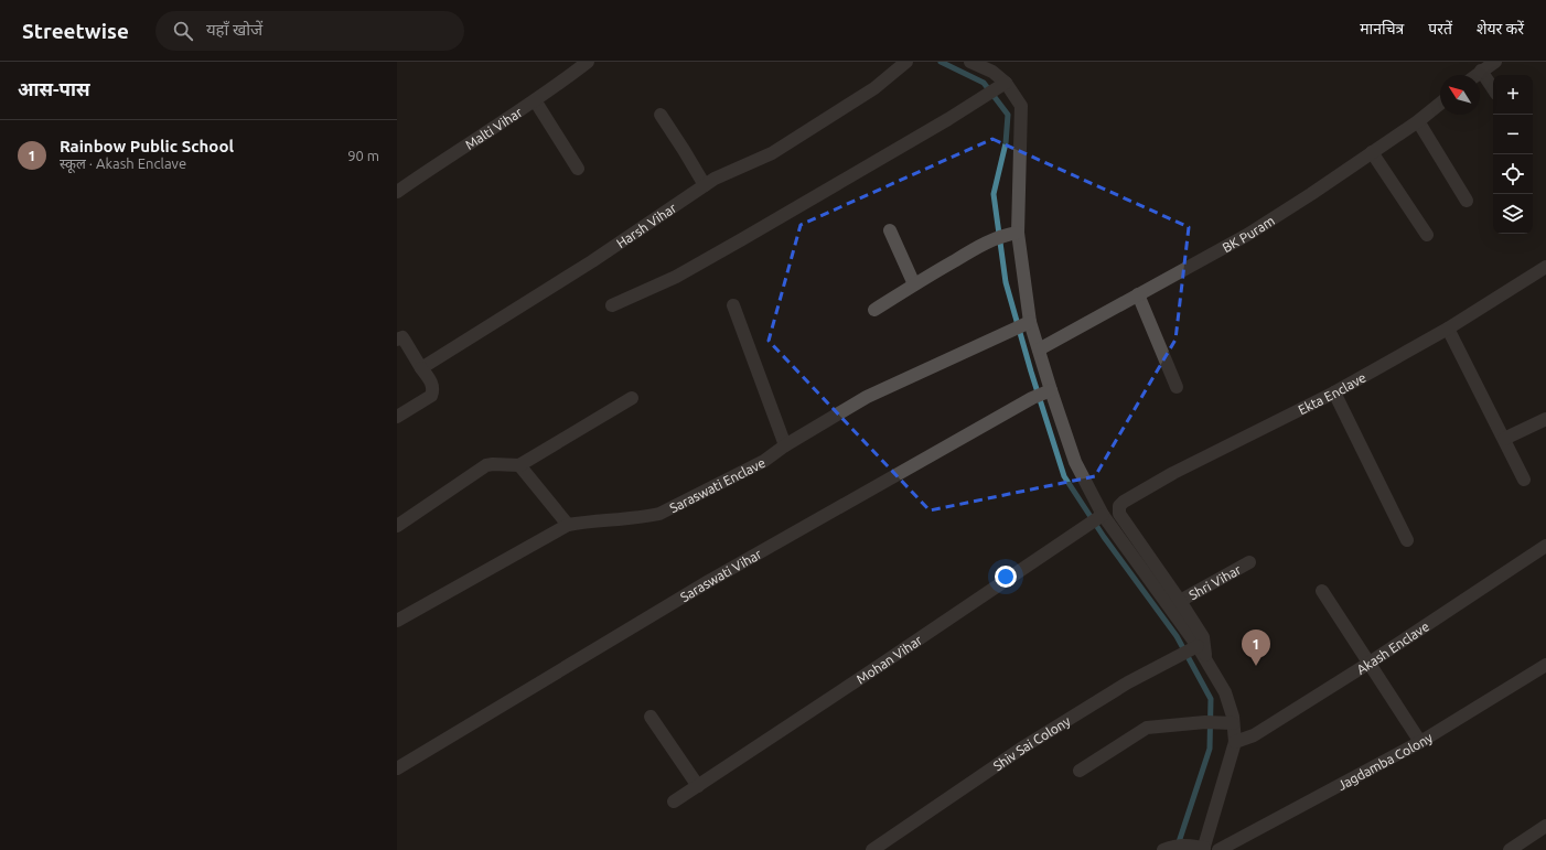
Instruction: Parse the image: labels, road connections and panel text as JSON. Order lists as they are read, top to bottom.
{
  "streets": {
    "street": [
      "Malti Vihar",
      "Harsh Vihar",
      "BK Puram",
      "Ekta Enclave",
      "Saraswati Enclave",
      "Saraswati Vihar",
      "Shri Vihar",
      "Akash Enclave",
      "Mohan Vihar",
      "Shiv Sai Colony",
      "Jagdamba Colony"
    ]
  },
  "crossings": [
    ["Ekta Enclave", "Shri Vihar"]
  ],
  "north": "top left",
  "page": {
    "header": "Streetwise",
    "search": "यहाँ खोजें",
    "nav": ["मानचित्र", "परतें", "शेयर करें"],
    "heading": "आस-पास",
    "map_buttons": ["+", "−"],
    "list": [
      {
        "mark": "1",
        "name": "Rainbow Public School",
        "note": "स्कूल · Akash Enclave",
        "value": "90 m"
      }
    ],
    "pins": "1"
  }
}
